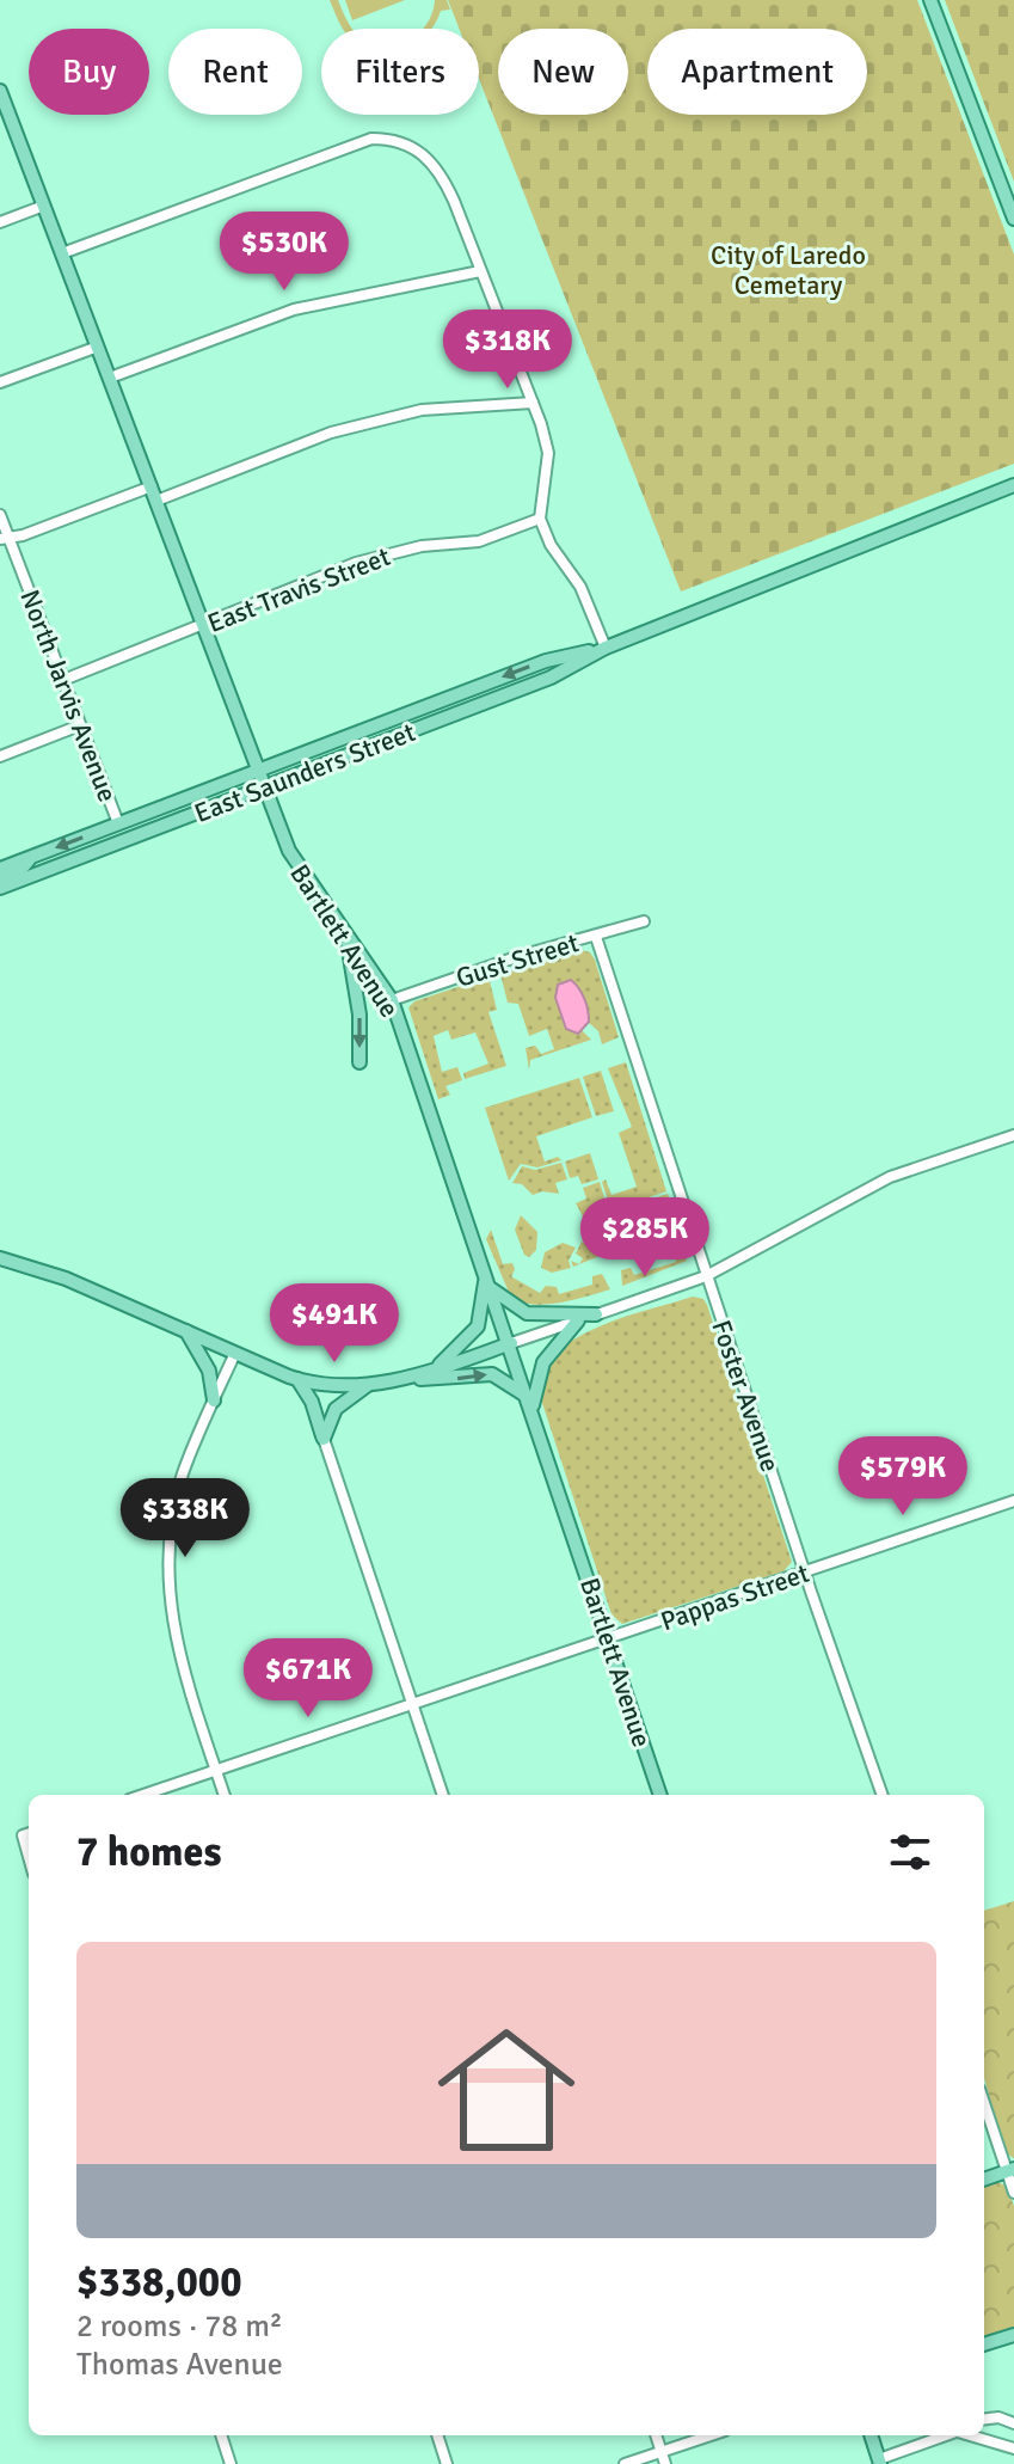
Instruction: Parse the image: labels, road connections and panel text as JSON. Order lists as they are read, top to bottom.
{
  "streets": {
    "main road": ["East Saunders Street", "Bartlett Avenue"],
    "street": [
      "East Travis Street",
      "North Jarvis Avenue",
      "Gust Street",
      "Foster Avenue",
      "Pappas Street"
    ]
  },
  "crossings": [
    ["East Travis Street", "North Jarvis Avenue"],
    ["East Travis Street", "Bartlett Avenue"],
    ["North Jarvis Avenue", "East Saunders Street"],
    ["East Saunders Street", "Bartlett Avenue"],
    ["Bartlett Avenue", "Gust Street"],
    ["Bartlett Avenue", "Pappas Street"],
    ["Gust Street", "Foster Avenue"],
    ["Foster Avenue", "Pappas Street"]
  ],
  "parks": ["City of Laredo Cemetary"],
  "page": {
    "chip": [
      "Buy",
      "Rent",
      "Filters",
      "New",
      "Apartment"
    ],
    "price": [
      "$530K",
      "$318K",
      "$285K",
      "$491K",
      "$579K",
      "$338K",
      "$671K"
    ],
    "heading": "7 homes",
    "list": [
      {
        "name": "$338,000",
        "note": "2 rooms · 78 m² · Thomas Avenue"
      }
    ]
  }
}
